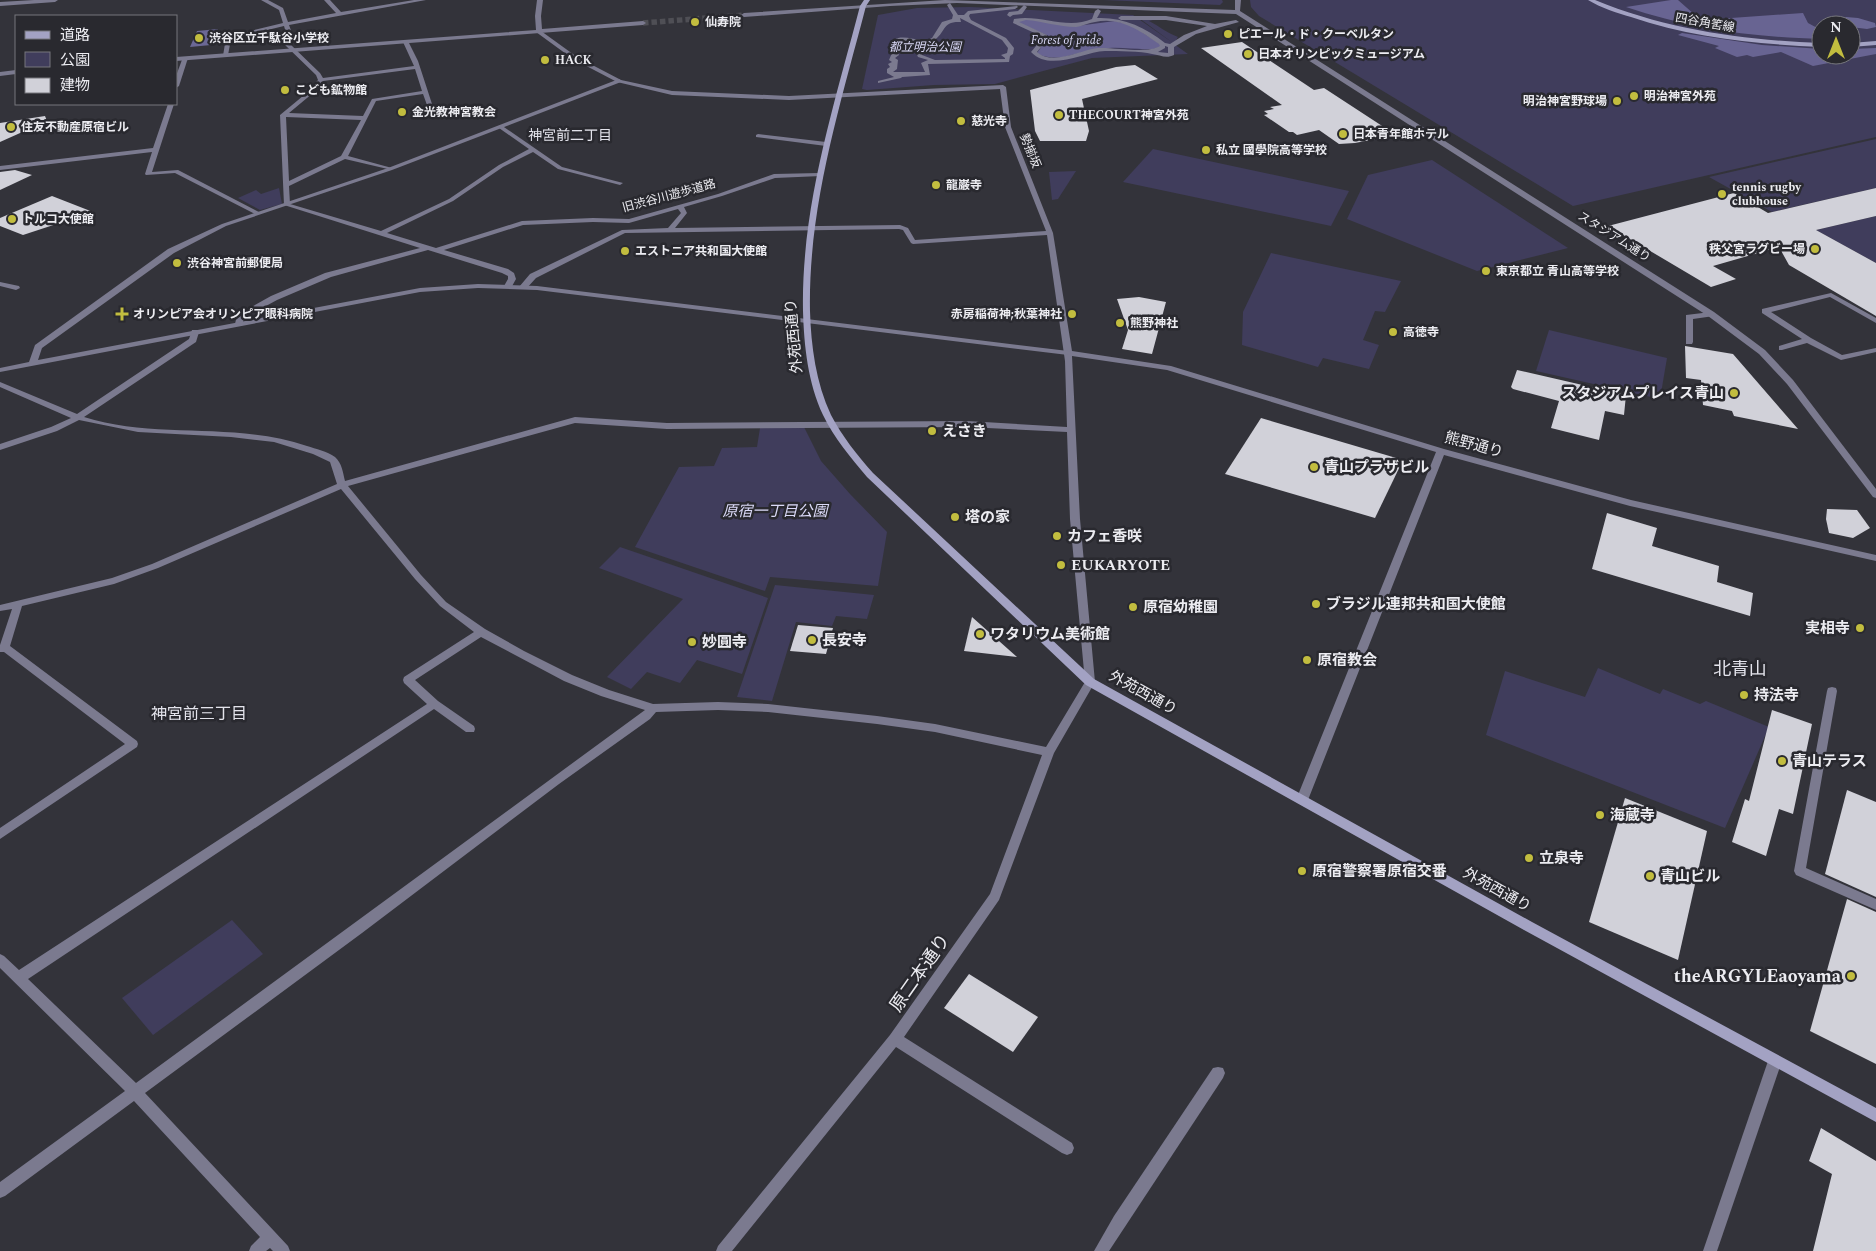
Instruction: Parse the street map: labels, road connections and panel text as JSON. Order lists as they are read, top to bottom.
{
  "streets": {
    "main road": ["四谷角筈線", "外苑西通り"],
    "street": [
      "勢揃坂",
      "旧渋谷川遊歩道路",
      "スタジアム通り",
      "熊野通り",
      "原二本通り"
    ]
  },
  "crossings": [
    ["勢揃坂", "外苑西通り"],
    ["勢揃坂", "熊野通り"],
    ["勢揃坂", "原二本通り"],
    ["旧渋谷川遊歩道路", "外苑西通り"],
    ["外苑西通り", "熊野通り"],
    ["外苑西通り", "原二本通り"]
  ],
  "districts": ["神宮前二丁目", "北青山", "神宮前三丁目"],
  "parks": ["Forest of pride", "都立明治公園", "原宿一丁目公園"],
  "places": {
    "other": [
      "仙寿院",
      "ピエール・ド・クーベルタン",
      "渋谷区立千駄谷小学校",
      "日本オリンピックミュージアム",
      "HACK",
      "こども鉱物館",
      "明治神宮外苑",
      "明治神宮野球場",
      "金光教神宮教会",
      "THECOURT神宮外苑",
      "慈光寺",
      "住友不動産原宿ビル",
      "日本青年館ホテル",
      "私立 國學院高等学校",
      "龍巌寺",
      "tennis rugby clubhouse",
      "トルコ大使館",
      "秩父宮ラグビー場",
      "エストニア共和国大使館",
      "渋谷神宮前郵便局",
      "東京都立 青山高等学校",
      "赤房稲荷神;秋葉神社",
      "熊野神社",
      "高徳寺",
      "スタジアムプレイス青山",
      "えさき",
      "青山プラザビル",
      "塔の家",
      "カフェ香咲",
      "EUKARYOTE",
      "ブラジル連邦共和国大使館",
      "原宿幼稚園",
      "実相寺",
      "ワタリウム美術館",
      "長安寺",
      "妙圓寺",
      "原宿教会",
      "持法寺",
      "青山テラス",
      "海蔵寺",
      "立泉寺",
      "原宿警察署原宿交番",
      "青山ビル",
      "theARGYLEaoyama"
    ],
    "health": ["オリンピア会オリンピア眼科病院"]
  },
  "legend": ["道路", "公園", "建物"],
  "north": "top"
}
